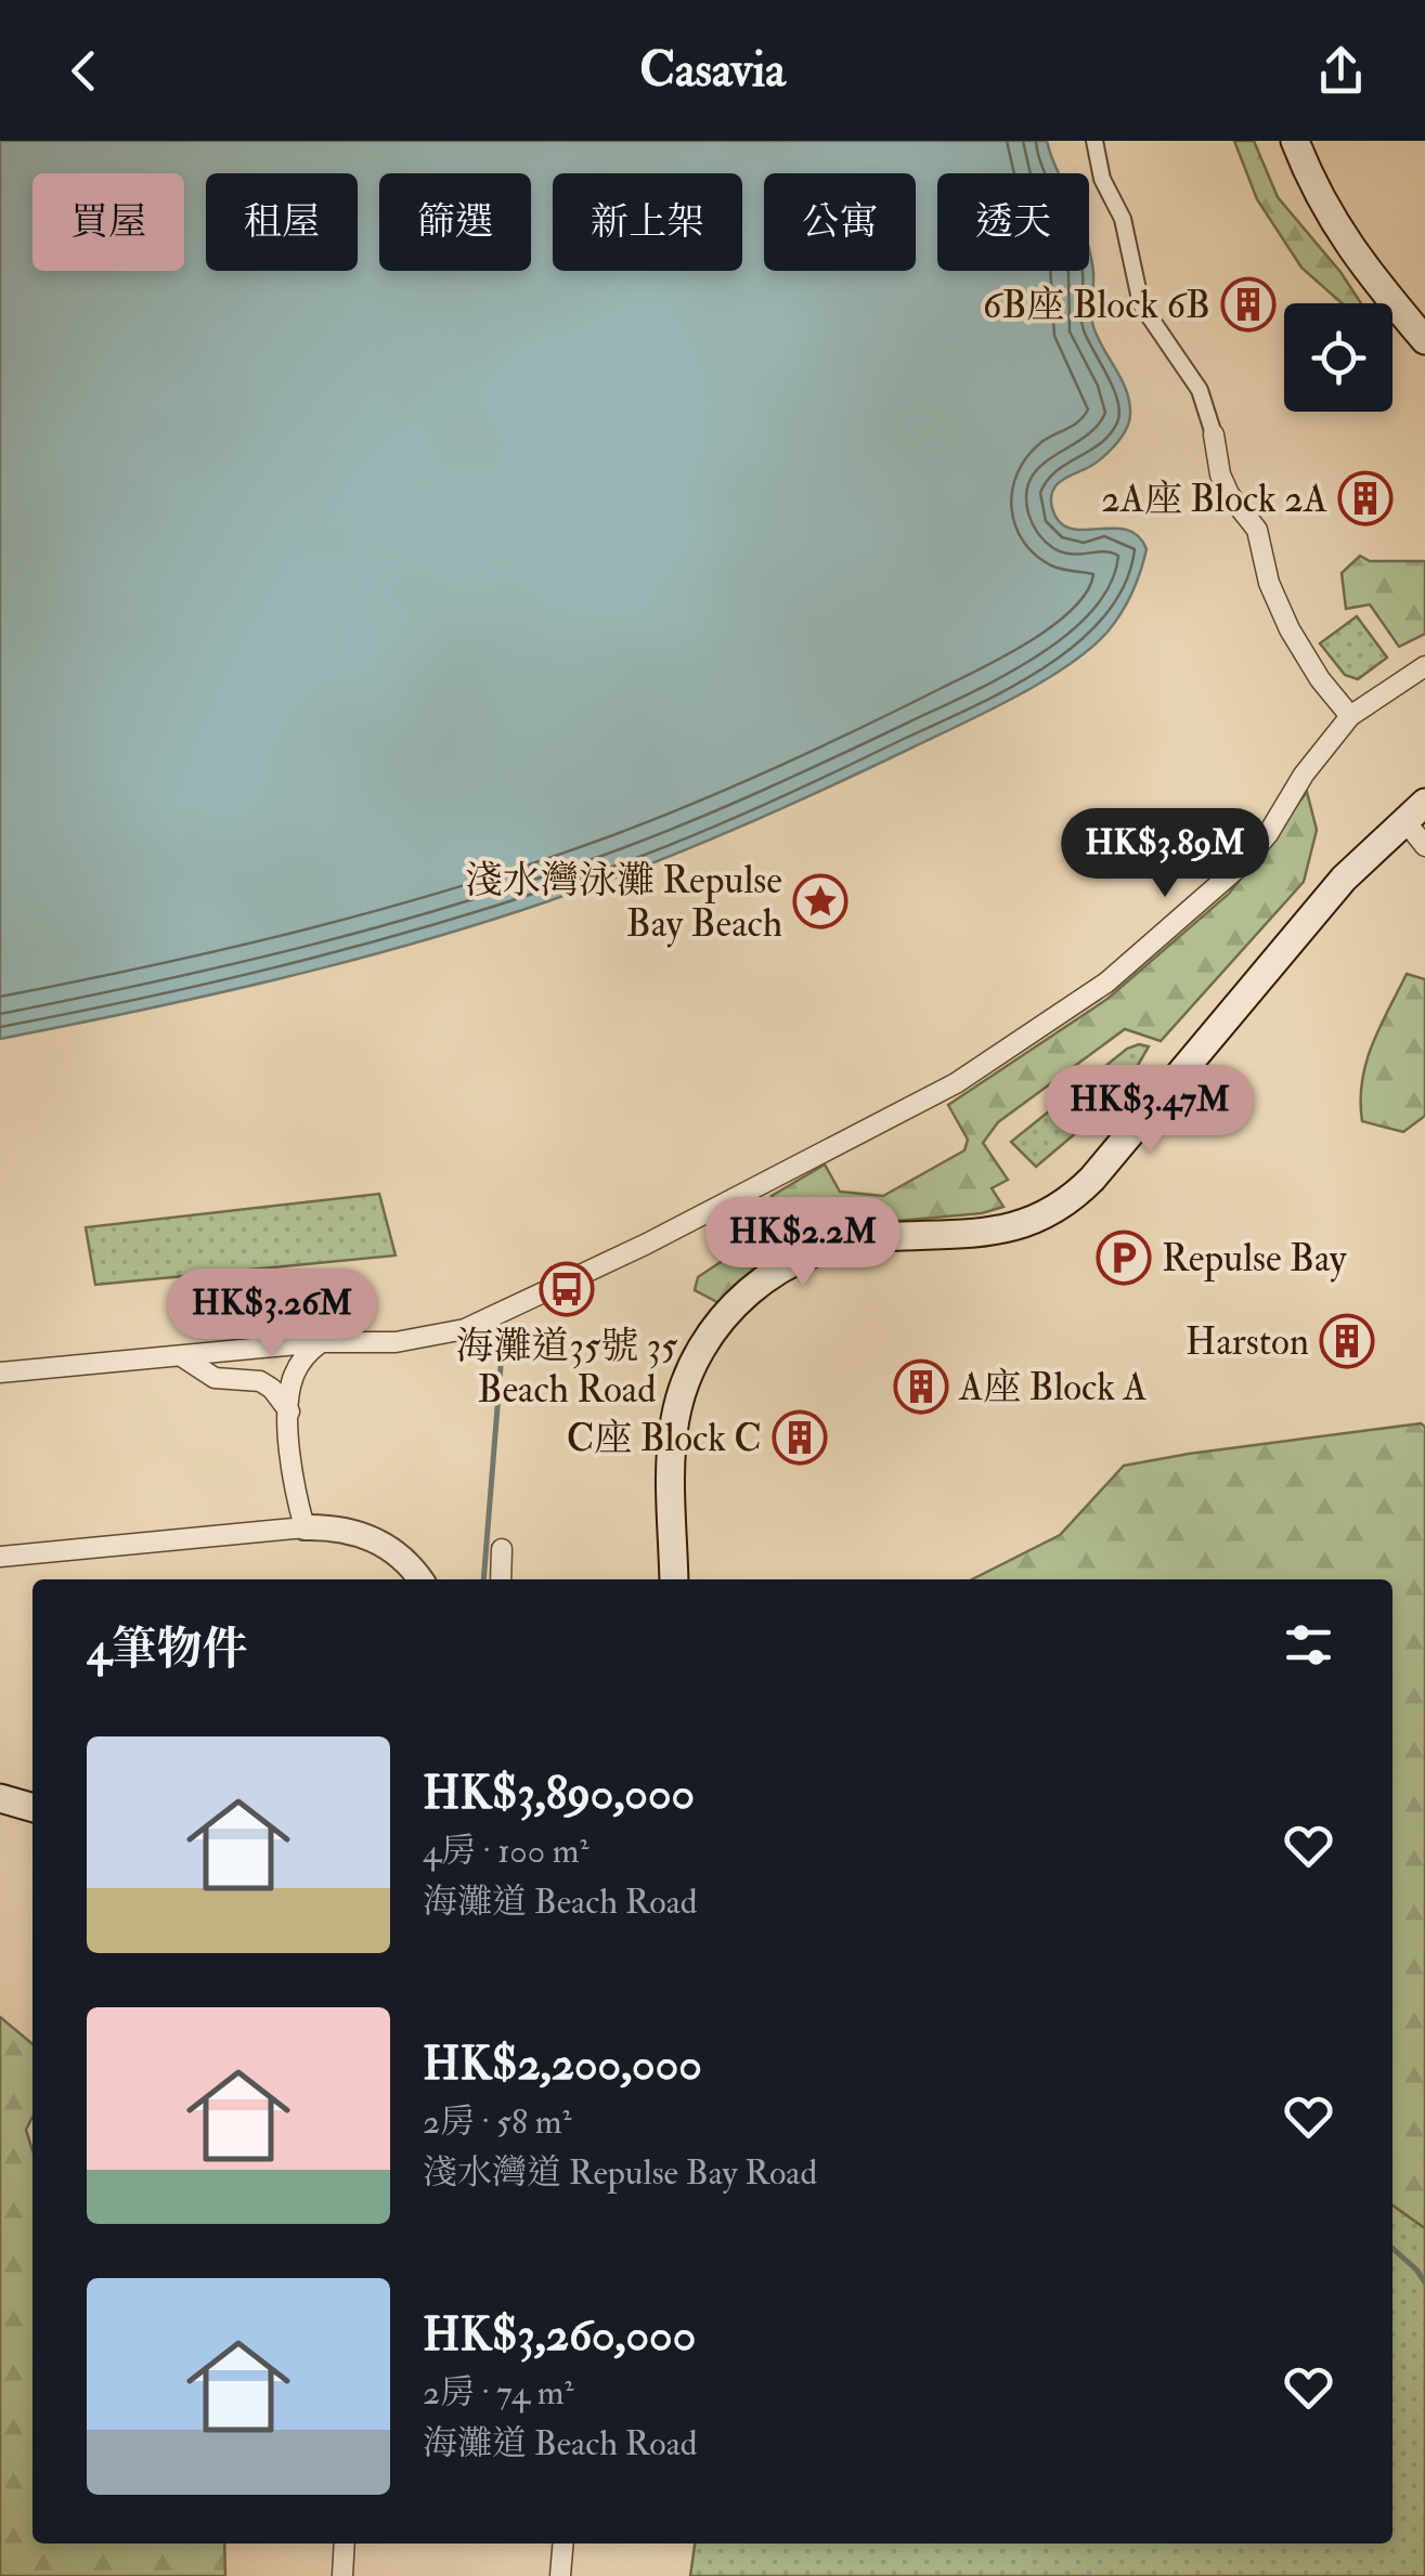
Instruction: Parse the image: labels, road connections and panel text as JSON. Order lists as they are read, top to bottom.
{
  "places": {
    "building": [
      "6B座 Block 6B",
      "2A座 Block 2A",
      "Harston",
      "A座 Block A",
      "C座 Block C"
    ],
    "place": ["淺水灣泳灘 Repulse Bay Beach"],
    "parking": ["Repulse Bay"],
    "bus stop": ["海灘道35號 35 Beach Road"]
  },
  "page": {
    "header": "Casavia",
    "chip": [
      "買屋",
      "租屋",
      "篩選",
      "新上架",
      "公寓",
      "透天"
    ],
    "price": [
      "HK$3.89M",
      "HK$3.47M",
      "HK$2.2M",
      "HK$3.26M"
    ],
    "heading": "4筆物件",
    "list": [
      {
        "name": "HK$3,890,000",
        "note": "4房 · 100 m² · 海灘道 Beach Road"
      },
      {
        "name": "HK$2,200,000",
        "note": "2房 · 58 m² · 淺水灣道 Repulse Bay Road"
      },
      {
        "name": "HK$3,260,000",
        "note": "2房 · 74 m² · 海灘道 Beach Road"
      }
    ]
  }
}
